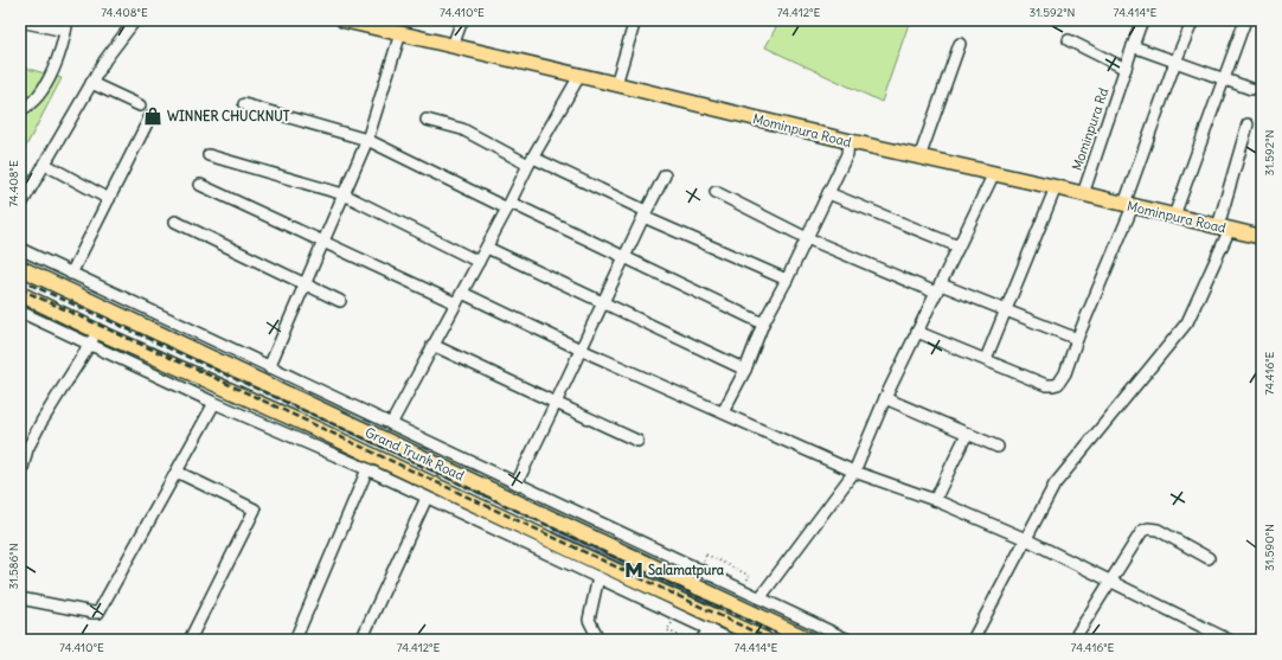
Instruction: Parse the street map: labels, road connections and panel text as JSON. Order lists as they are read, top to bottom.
{
  "streets": {
    "main road": ["Mominpura Road", "Grand Trunk Road"],
    "street": ["Mominpura Rd"]
  },
  "crossings": [
    ["Mominpura Rd", "Mominpura Road"]
  ],
  "places": {
    "shop": ["WINNER CHUCKNUT"],
    "metro station": ["Salamatpura"]
  },
  "coordinates": [
    "74.408°E",
    "74.410°E",
    "74.412°E",
    "31.592°N",
    "74.414°E",
    "74.416°E",
    "31.590°N",
    "31.586°N"
  ]
}
